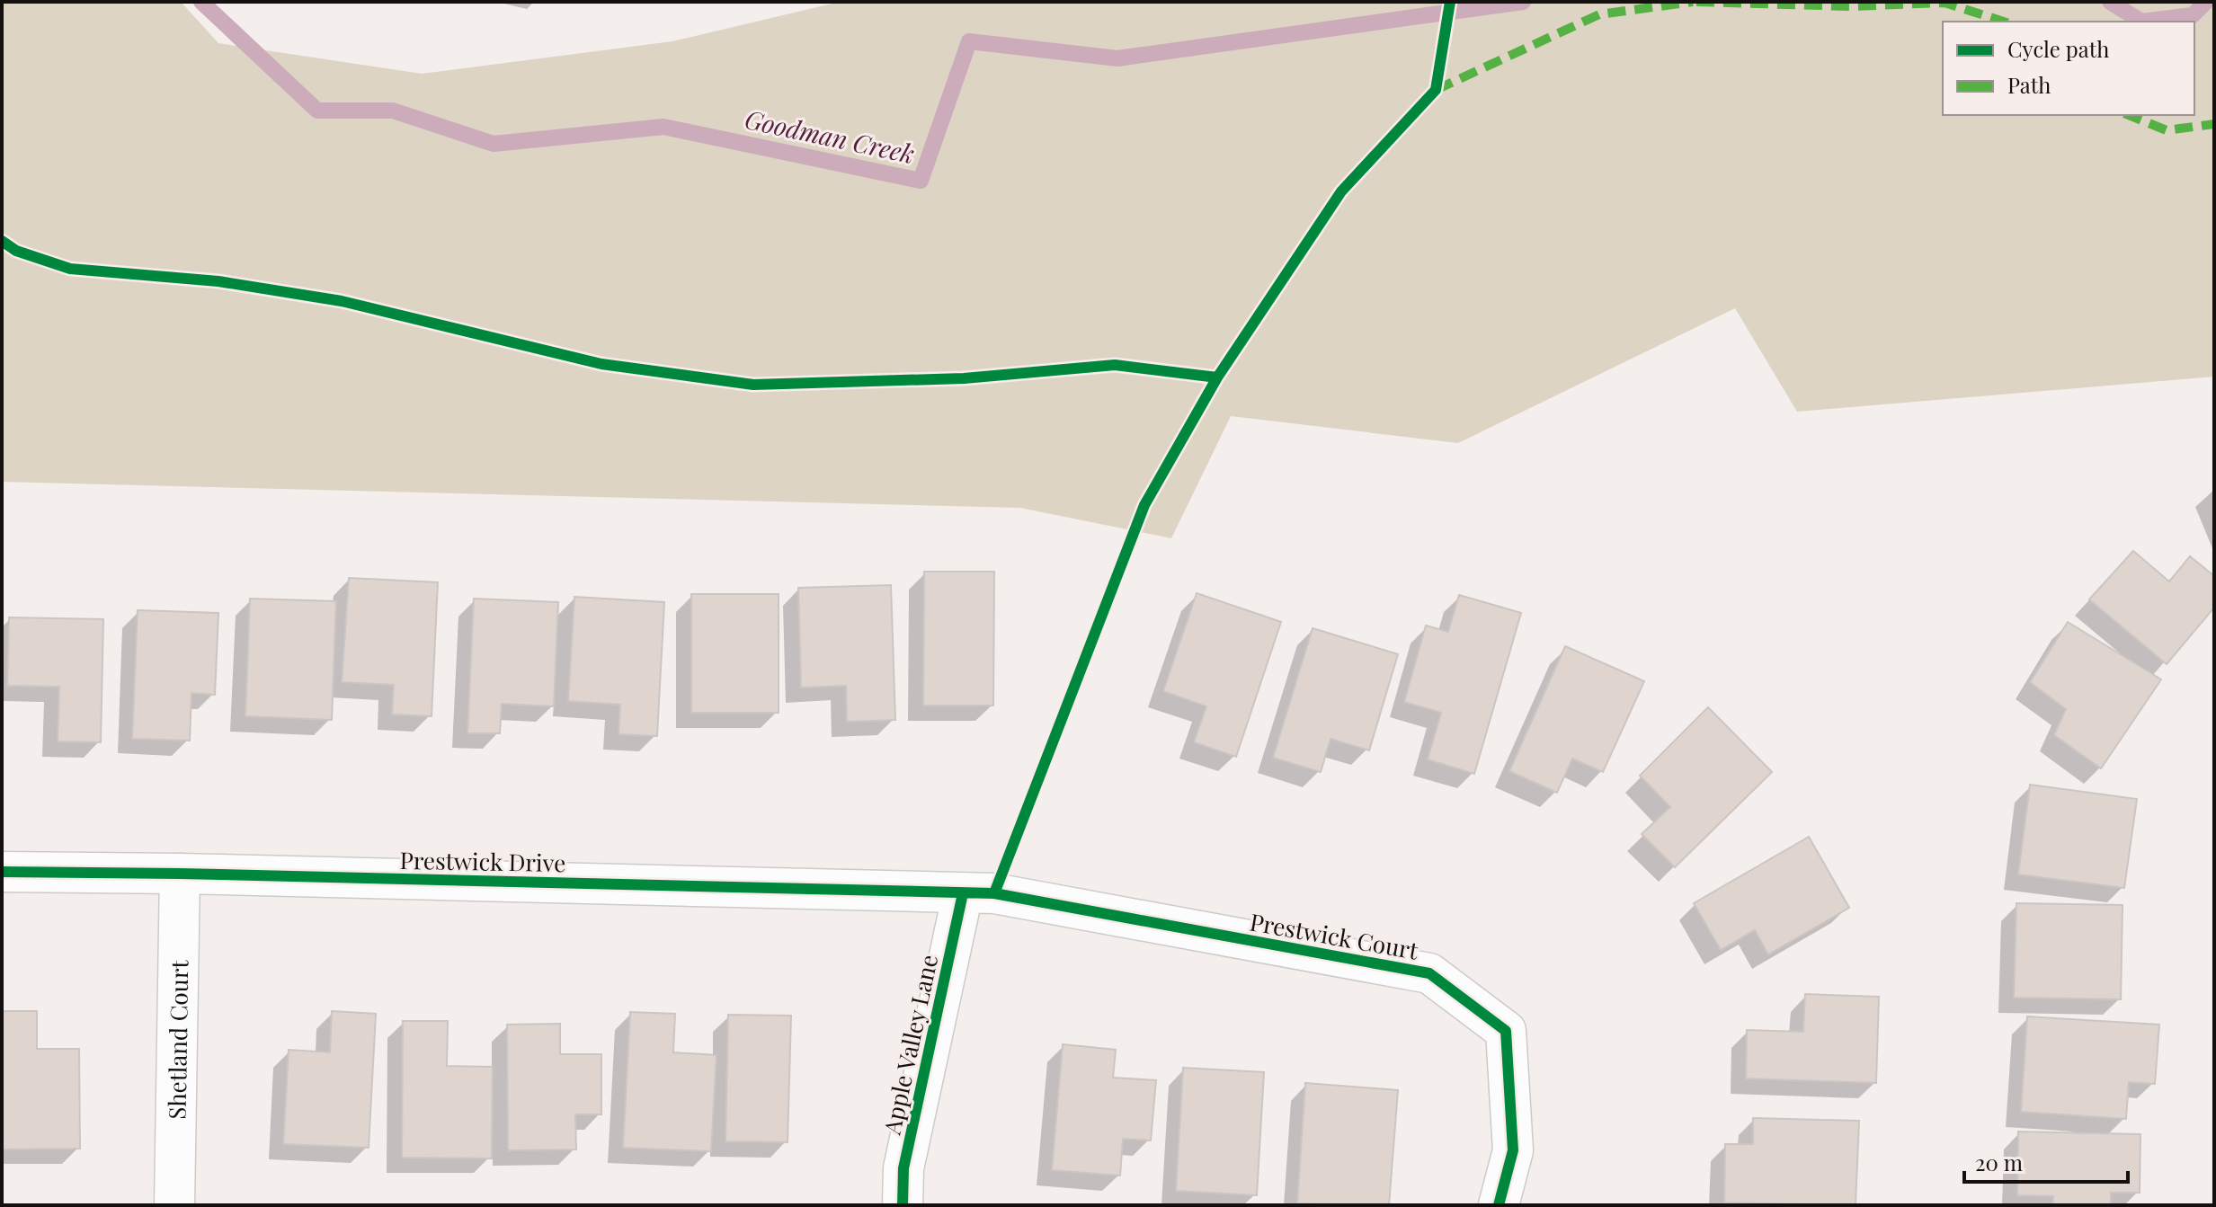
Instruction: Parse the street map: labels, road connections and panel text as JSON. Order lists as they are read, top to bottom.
{
  "streets": {
    "street": [
      "Prestwick Drive",
      "Prestwick Court",
      "Shetland Court",
      "Apple Valley Lane"
    ]
  },
  "crossings": [
    ["Prestwick Drive", "Prestwick Court"],
    ["Prestwick Drive", "Shetland Court"],
    ["Prestwick Drive", "Apple Valley Lane"],
    ["Prestwick Court", "Apple Valley Lane"]
  ],
  "water": ["Goodman Creek"],
  "legend": ["Cycle path", "Path"],
  "scale_bar": "20 m"
}
